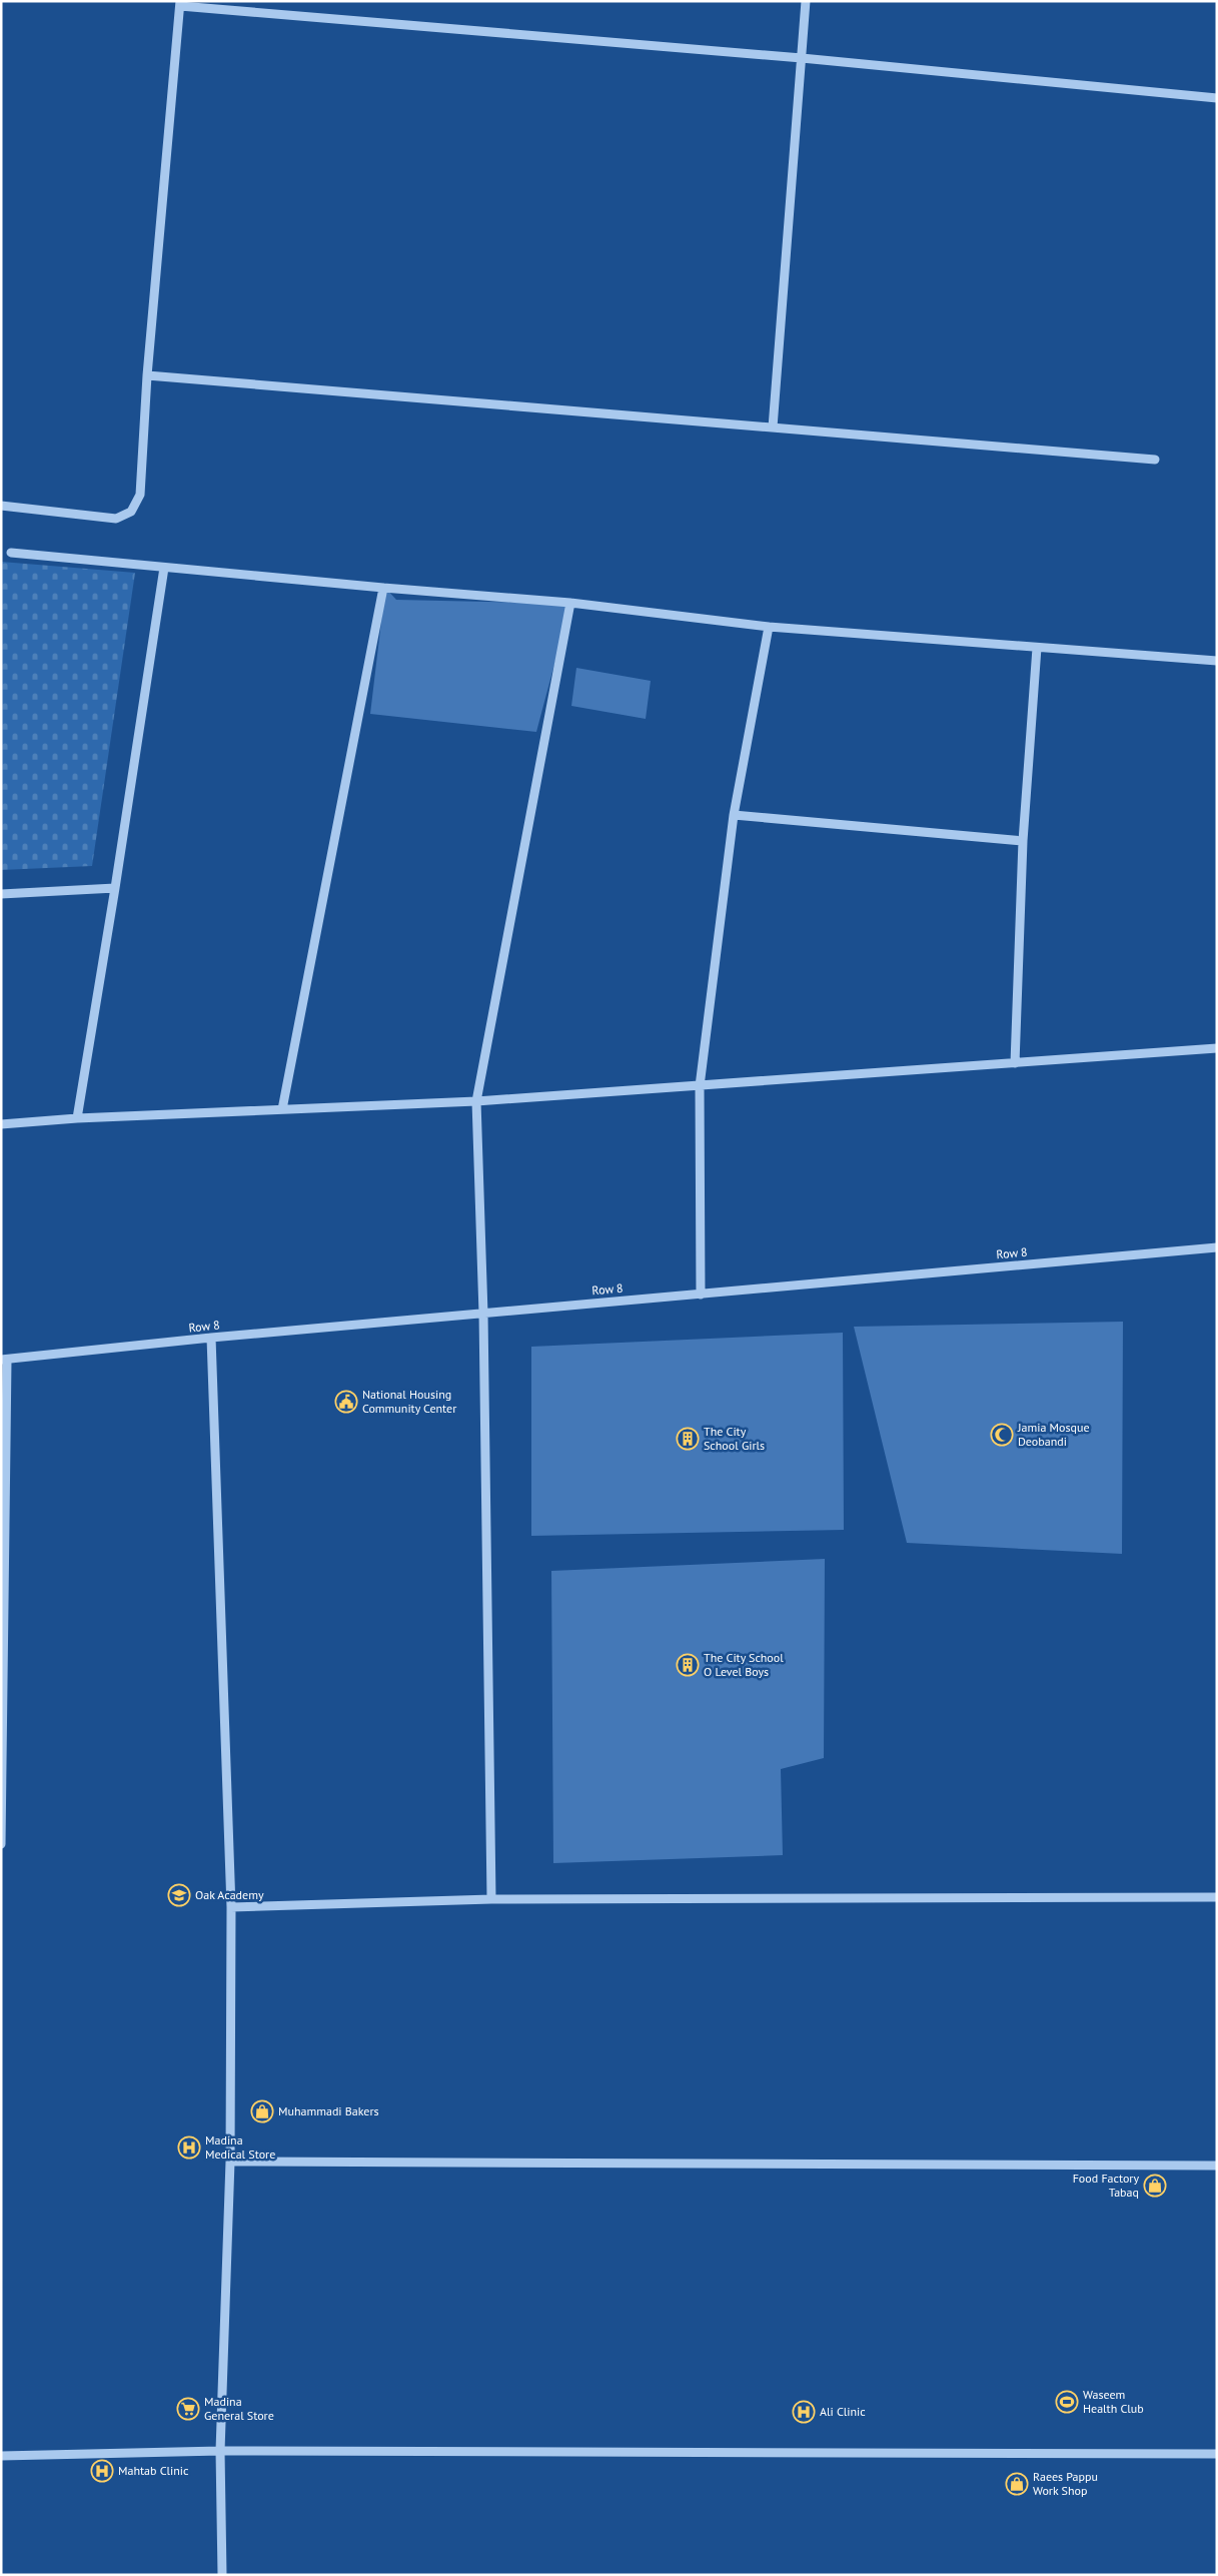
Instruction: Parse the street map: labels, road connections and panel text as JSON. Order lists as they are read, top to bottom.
{
  "streets": {
    "street": ["Row 8"]
  },
  "places": {
    "public building": ["National Housing Community Center"],
    "mosque": ["Jamia Mosque Deobandi"],
    "building": ["The City School Girls", "The City School O Level Boys"],
    "school or university": ["Oak Academy"],
    "shop": ["Muhammadi Bakers", "Food Factory Tabaq", "Raees Pappu Work Shop"],
    "hospital": ["Madina Medical Store", "Ali Clinic", "Mahtab Clinic"],
    "sports": ["Waseem Health Club"],
    "supermarket": ["Madina General Store"]
  }
}
